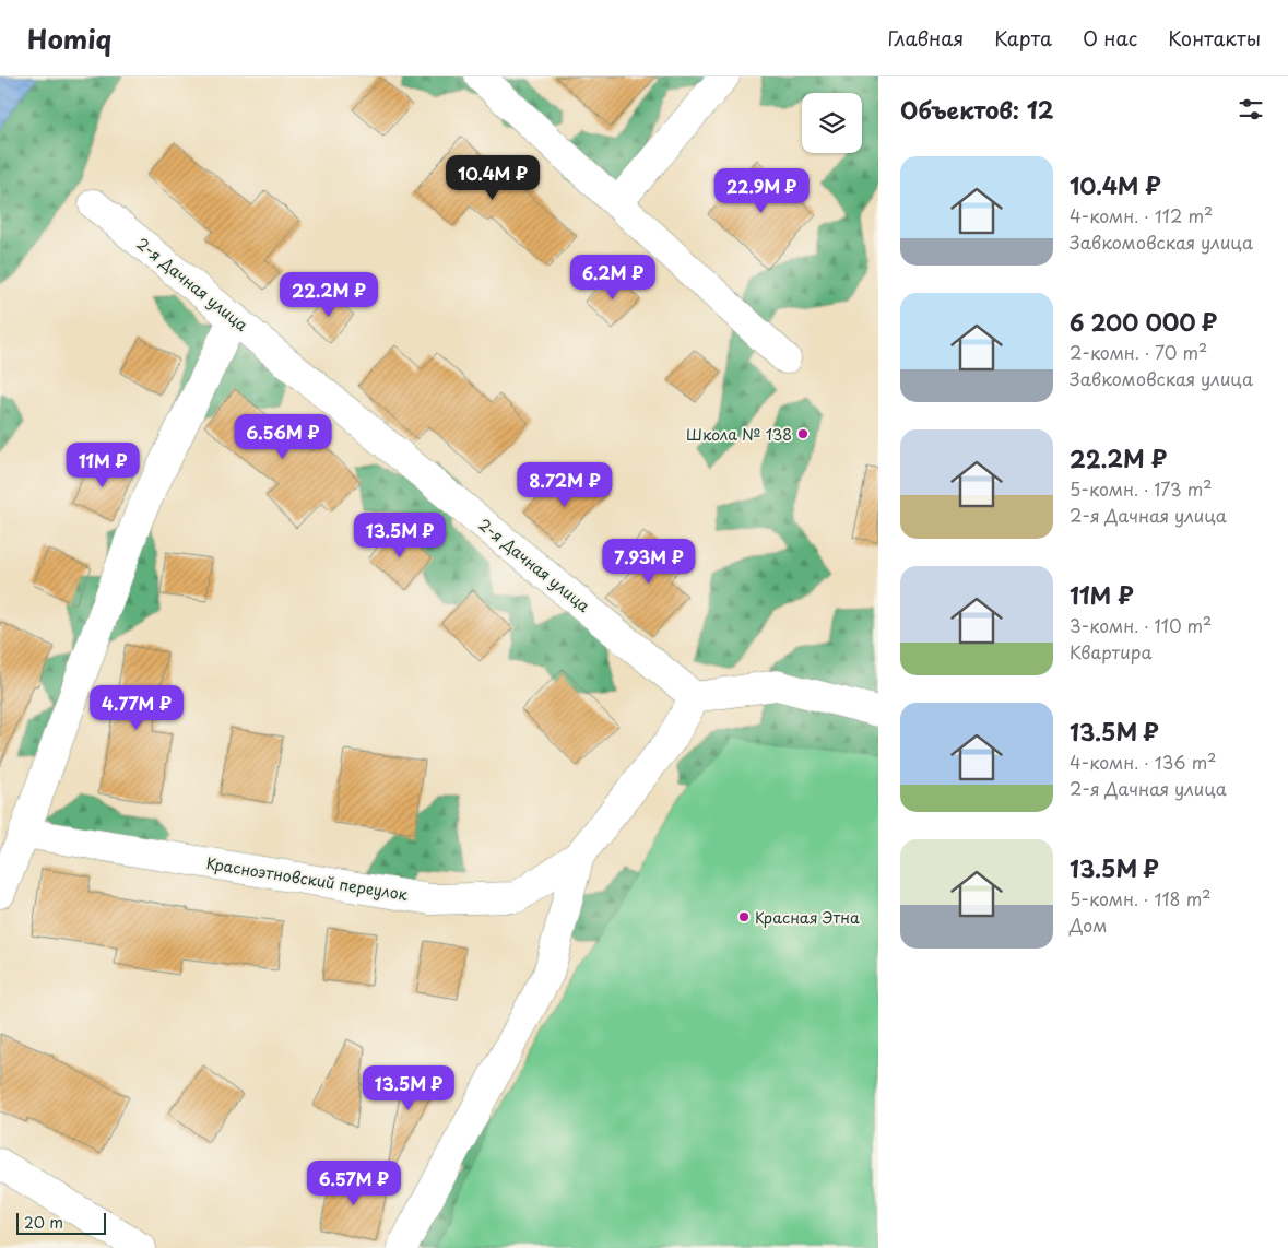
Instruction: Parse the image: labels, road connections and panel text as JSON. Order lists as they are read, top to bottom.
{
  "streets": {
    "street": ["2-я Дачная улица", "Красноэтновский переулок"]
  },
  "places": ["Школа № 138", "Красная Этна"],
  "scale_bar": "20 m",
  "page": {
    "header": "Homiq",
    "nav": [
      "Главная",
      "Карта",
      "О нас",
      "Контакты"
    ],
    "heading": "Объектов: 12",
    "list": [
      {
        "name": "10.4M ₽",
        "note": "4-комн. · 112 m² · Завкомовская улица"
      },
      {
        "name": "6 200 000 ₽",
        "note": "2-комн. · 70 m² · Завкомовская улица"
      },
      {
        "name": "22.2M ₽",
        "note": "5-комн. · 173 m² · 2-я Дачная улица"
      },
      {
        "name": "11M ₽",
        "note": "3-комн. · 110 m² · Квартира"
      },
      {
        "name": "13.5M ₽",
        "note": "4-комн. · 136 m² · 2-я Дачная улица"
      },
      {
        "name": "13.5M ₽",
        "note": "5-комн. · 118 m² · Дом"
      }
    ],
    "price": [
      "10.4M ₽",
      "22.9M ₽",
      "6.2M ₽",
      "22.2M ₽",
      "6.56M ₽",
      "11M ₽",
      "8.72M ₽",
      "13.5M ₽",
      "7.93M ₽",
      "4.77M ₽",
      "13.5M ₽",
      "6.57M ₽"
    ],
    "scale": "20 m"
  }
}
